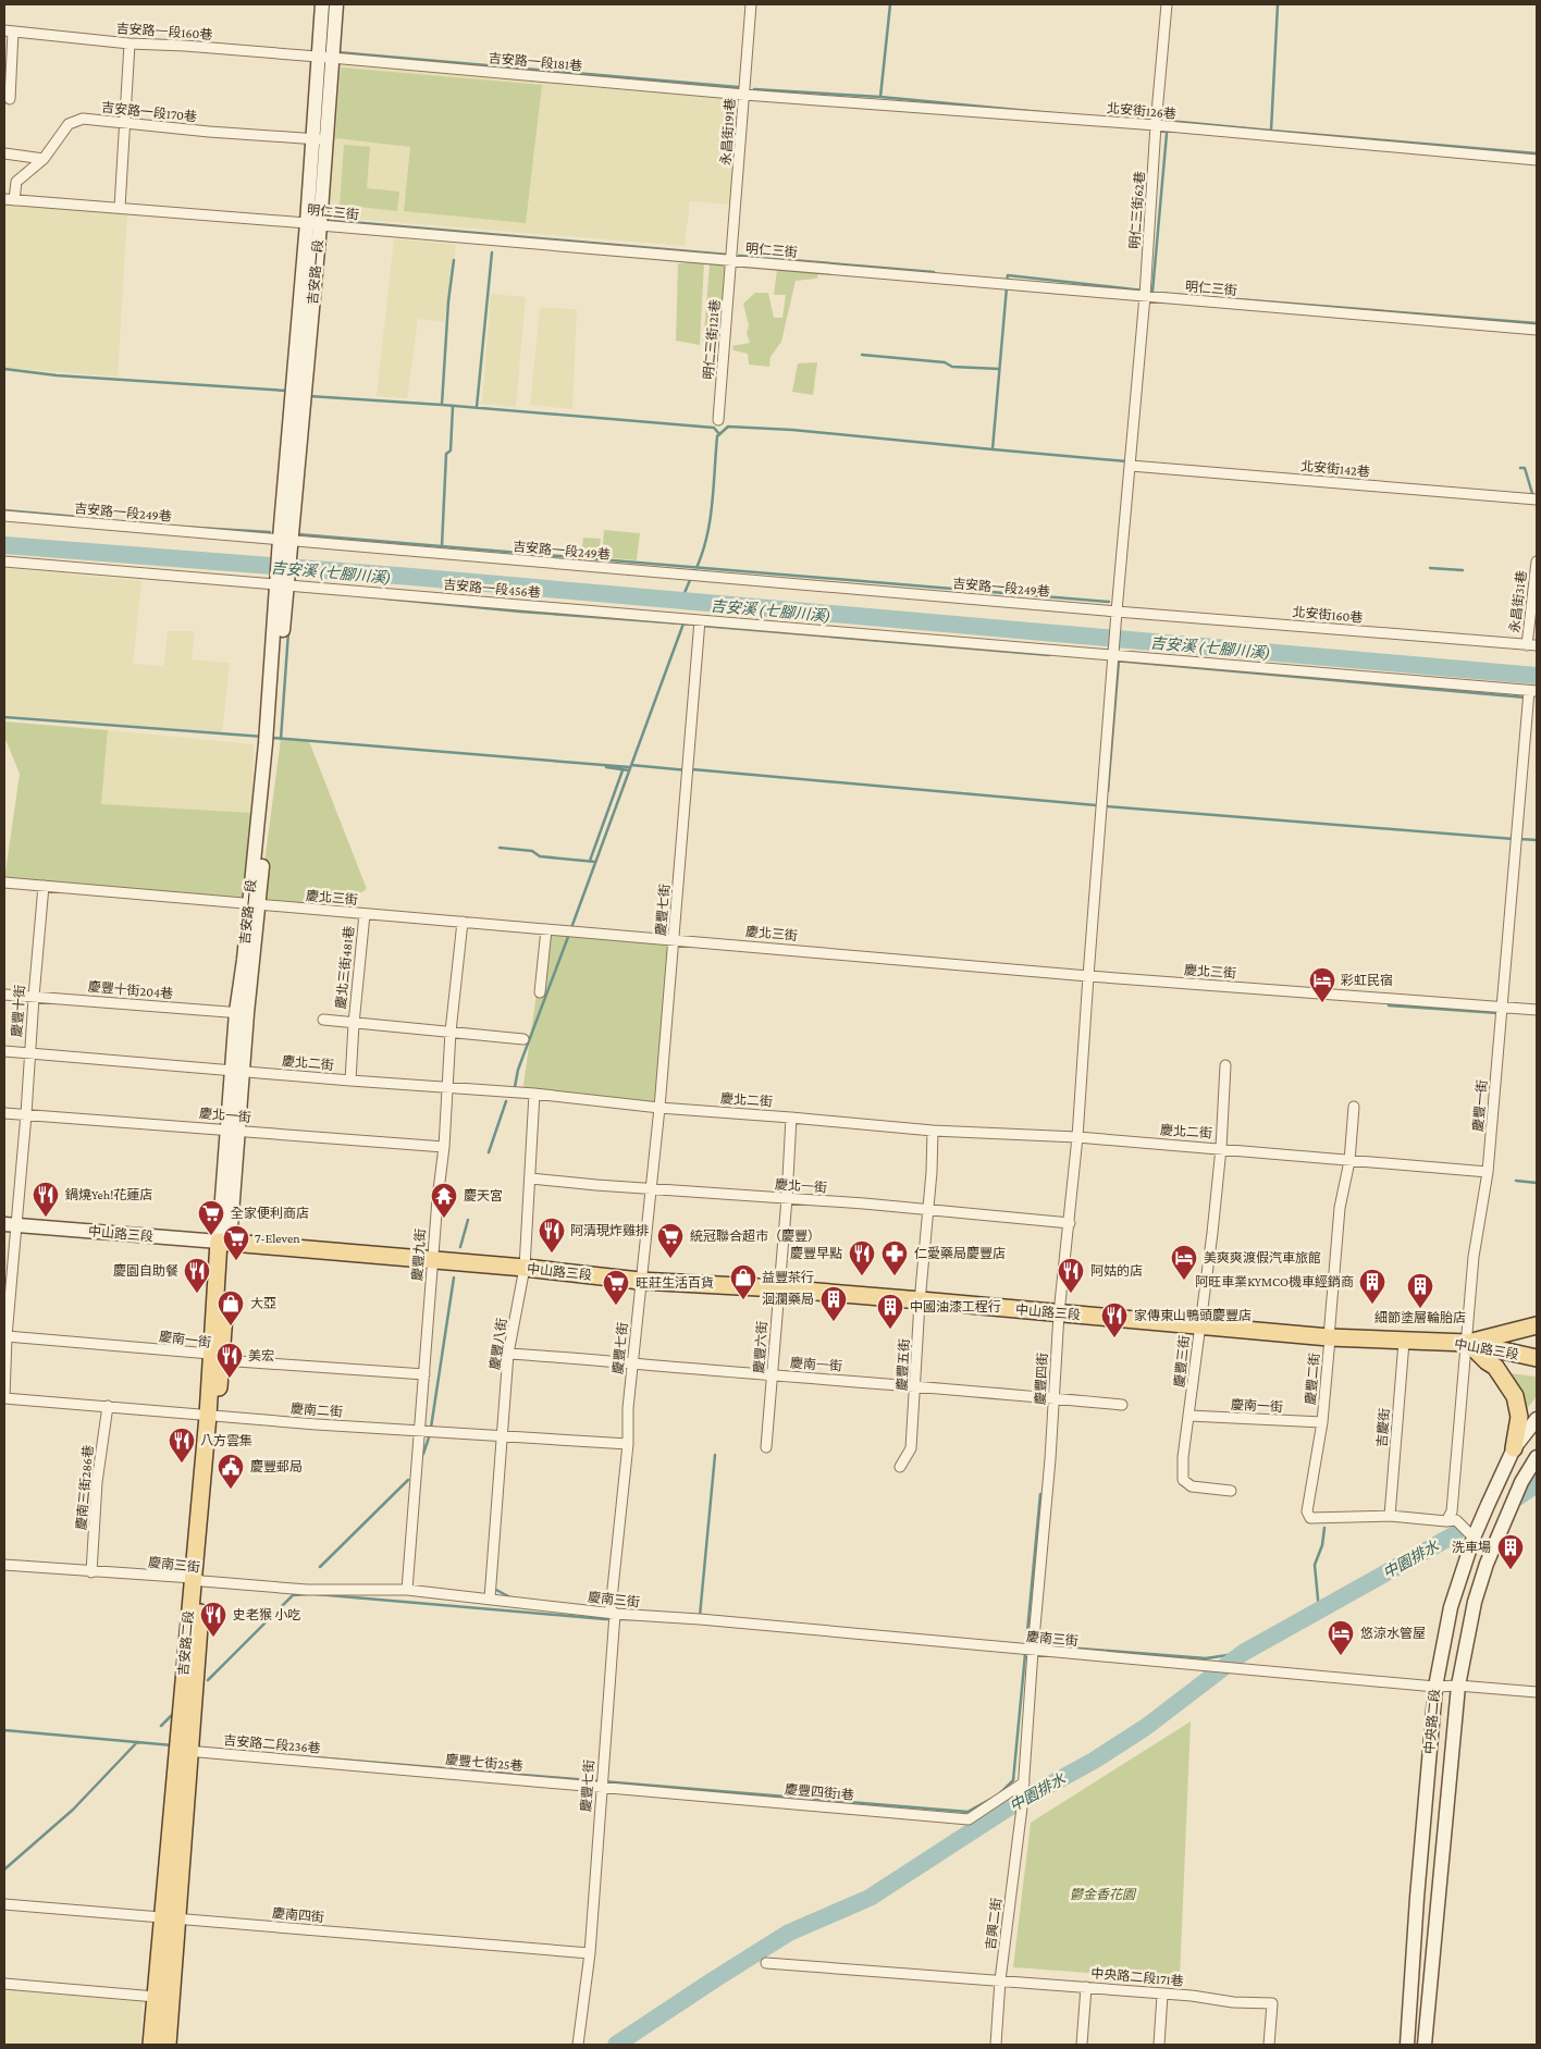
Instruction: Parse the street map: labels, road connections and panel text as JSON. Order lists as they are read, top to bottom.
{
  "streets": {
    "main road": ["中山路三段", "吉安路二段"],
    "street": [
      "吉安路一段160巷",
      "吉安路一段181巷",
      "北安街126巷",
      "吉安路一段170巷",
      "永昌街191巷",
      "明仁三街62巷",
      "明仁三街",
      "吉安路一段",
      "明仁三街121巷",
      "北安街142巷",
      "吉安路一段249巷",
      "吉安路一段456巷",
      "永昌街31巷",
      "北安街160巷",
      "慶北三街",
      "慶豐七街",
      "慶北三街481巷",
      "慶豐十街204巷",
      "慶豐十街",
      "慶北二街",
      "慶豐一街",
      "慶北一街",
      "慶豐九街",
      "慶南一街",
      "慶豐八街",
      "慶豐六街",
      "慶豐三街",
      "慶豐五街",
      "慶豐四街",
      "慶豐二街",
      "慶南二街",
      "吉慶街",
      "慶南三街286巷",
      "慶南三街",
      "中央路二段",
      "吉安路二段236巷",
      "慶豐七街25巷",
      "慶豐四街1巷",
      "慶南四街",
      "吉興二街",
      "中央路二段171巷"
    ]
  },
  "crossings": [
    ["吉安路一段160巷", "吉安路一段181巷"],
    ["吉安路一段160巷", "吉安路一段"],
    ["吉安路一段181巷", "北安街126巷"],
    ["吉安路一段181巷", "永昌街191巷"],
    ["吉安路一段181巷", "吉安路一段"],
    ["北安街126巷", "永昌街191巷"],
    ["北安街126巷", "明仁三街62巷"],
    ["吉安路一段170巷", "明仁三街"],
    ["吉安路一段170巷", "吉安路一段"],
    ["永昌街191巷", "明仁三街"],
    ["永昌街191巷", "明仁三街121巷"],
    ["明仁三街62巷", "明仁三街"],
    ["明仁三街62巷", "北安街142巷"],
    ["明仁三街62巷", "吉安路一段249巷"],
    ["明仁三街62巷", "吉安路一段456巷"],
    ["明仁三街62巷", "北安街160巷"],
    ["明仁三街62巷", "慶豐四街"],
    ["明仁三街", "吉安路一段"],
    ["明仁三街", "明仁三街121巷"],
    ["吉安路一段", "吉安路一段249巷"],
    ["吉安路一段", "吉安路一段456巷"],
    ["吉安路一段", "慶北三街"],
    ["吉安路一段", "慶豐十街204巷"],
    ["吉安路一段", "慶北二街"],
    ["吉安路一段", "慶北一街"],
    ["吉安路一段", "中山路三段"],
    ["吉安路一段", "吉安路二段"],
    ["吉安路一段249巷", "北安街160巷"],
    ["吉安路一段456巷", "慶豐七街"],
    ["吉安路一段456巷", "慶豐一街"],
    ["吉安路一段456巷", "慶豐四街"],
    ["永昌街31巷", "北安街160巷"],
    ["慶北三街", "慶豐七街"],
    ["慶北三街", "慶北三街481巷"],
    ["慶北三街", "慶豐十街"],
    ["慶北三街", "慶豐一街"],
    ["慶北三街", "慶豐九街"],
    ["慶北三街", "慶豐四街"],
    ["慶豐七街", "慶北二街"],
    ["慶豐七街", "慶北一街"],
    ["慶豐七街", "中山路三段"],
    ["慶豐七街", "慶南一街"],
    ["慶豐七街", "慶南二街"],
    ["慶豐七街", "慶南三街"],
    ["慶豐七街", "慶豐七街25巷"],
    ["慶豐七街", "慶豐四街1巷"],
    ["慶豐七街", "慶南四街"],
    ["慶北三街481巷", "慶北二街"],
    ["慶豐十街204巷", "慶豐十街"],
    ["慶豐十街", "慶北二街"],
    ["慶豐十街", "慶北一街"],
    ["慶豐十街", "中山路三段"],
    ["慶豐十街", "慶南一街"],
    ["慶豐十街", "慶南二街"],
    ["慶北二街", "慶豐一街"],
    ["慶北二街", "慶豐九街"],
    ["慶北二街", "慶豐八街"],
    ["慶北二街", "慶豐六街"],
    ["慶北二街", "慶豐三街"],
    ["慶北二街", "慶豐五街"],
    ["慶北二街", "慶豐四街"],
    ["慶北二街", "慶豐二街"],
    ["慶豐一街", "中山路三段"],
    ["慶豐一街", "慶豐二街"],
    ["慶北一街", "慶豐九街"],
    ["慶北一街", "慶豐八街"],
    ["慶北一街", "慶豐六街"],
    ["慶北一街", "慶豐五街"],
    ["慶北一街", "慶豐四街"],
    ["中山路三段", "慶豐九街"],
    ["中山路三段", "慶豐八街"],
    ["中山路三段", "慶豐六街"],
    ["中山路三段", "慶豐三街"],
    ["中山路三段", "慶豐五街"],
    ["中山路三段", "慶豐四街"],
    ["中山路三段", "慶豐二街"],
    ["中山路三段", "吉慶街"],
    ["中山路三段", "吉安路二段"],
    ["慶豐九街", "慶南一街"],
    ["慶豐九街", "慶南二街"],
    ["慶豐九街", "慶南三街"],
    ["慶南一街", "慶豐八街"],
    ["慶南一街", "慶豐六街"],
    ["慶南一街", "慶豐三街"],
    ["慶南一街", "慶豐五街"],
    ["慶南一街", "慶豐四街"],
    ["慶南一街", "慶豐二街"],
    ["慶南一街", "吉安路二段"],
    ["慶豐八街", "慶南二街"],
    ["慶豐八街", "慶南三街"],
    ["慶豐四街", "慶南三街"],
    ["慶豐四街", "慶豐四街1巷"],
    ["慶豐四街", "吉興二街"],
    ["慶豐二街", "吉慶街"],
    ["慶南二街", "慶南三街286巷"],
    ["慶南二街", "吉安路二段"],
    ["慶南三街286巷", "慶南三街"],
    ["慶南三街", "吉安路二段"],
    ["慶南三街", "中央路二段"],
    ["吉安路二段", "吉安路二段236巷"],
    ["吉安路二段", "慶南四街"],
    ["吉安路二段236巷", "慶豐七街25巷"],
    ["慶豐七街25巷", "慶豐四街1巷"],
    ["慶豐四街1巷", "吉興二街"],
    ["吉興二街", "中央路二段171巷"]
  ],
  "water": ["吉安溪 (七腳川溪)", "中園排水"],
  "parks": ["鬱金香花園"],
  "places": {
    "hotel": ["彩虹民宿", "美爽爽渡假汽車旅館", "悠涼水管屋"],
    "restaurant": [
      "鍋燒Yeh!花蓮店",
      "阿清現炸雞排",
      "慶豐早點",
      "慶園自助餐",
      "阿姑的店",
      "家傳東山鴨頭慶豐店",
      "美宏",
      "八方雲集",
      "史老猴 小吃"
    ],
    "temple": ["慶天宮"],
    "supermarket": [
      "全家便利商店",
      "統冠聯合超市（慶豐）",
      "7-Eleven",
      "旺莊生活百貨"
    ],
    "pharmacy": ["仁愛藥局慶豐店"],
    "shop": ["益豐茶行", "大亞"],
    "building": [
      "阿旺車業KYMCO機車經銷商",
      "細節塗層輪胎店",
      "洄瀾藥局",
      "中國油漆工程行",
      "洗車場"
    ],
    "public building": ["慶豐郵局"]
  }
}
